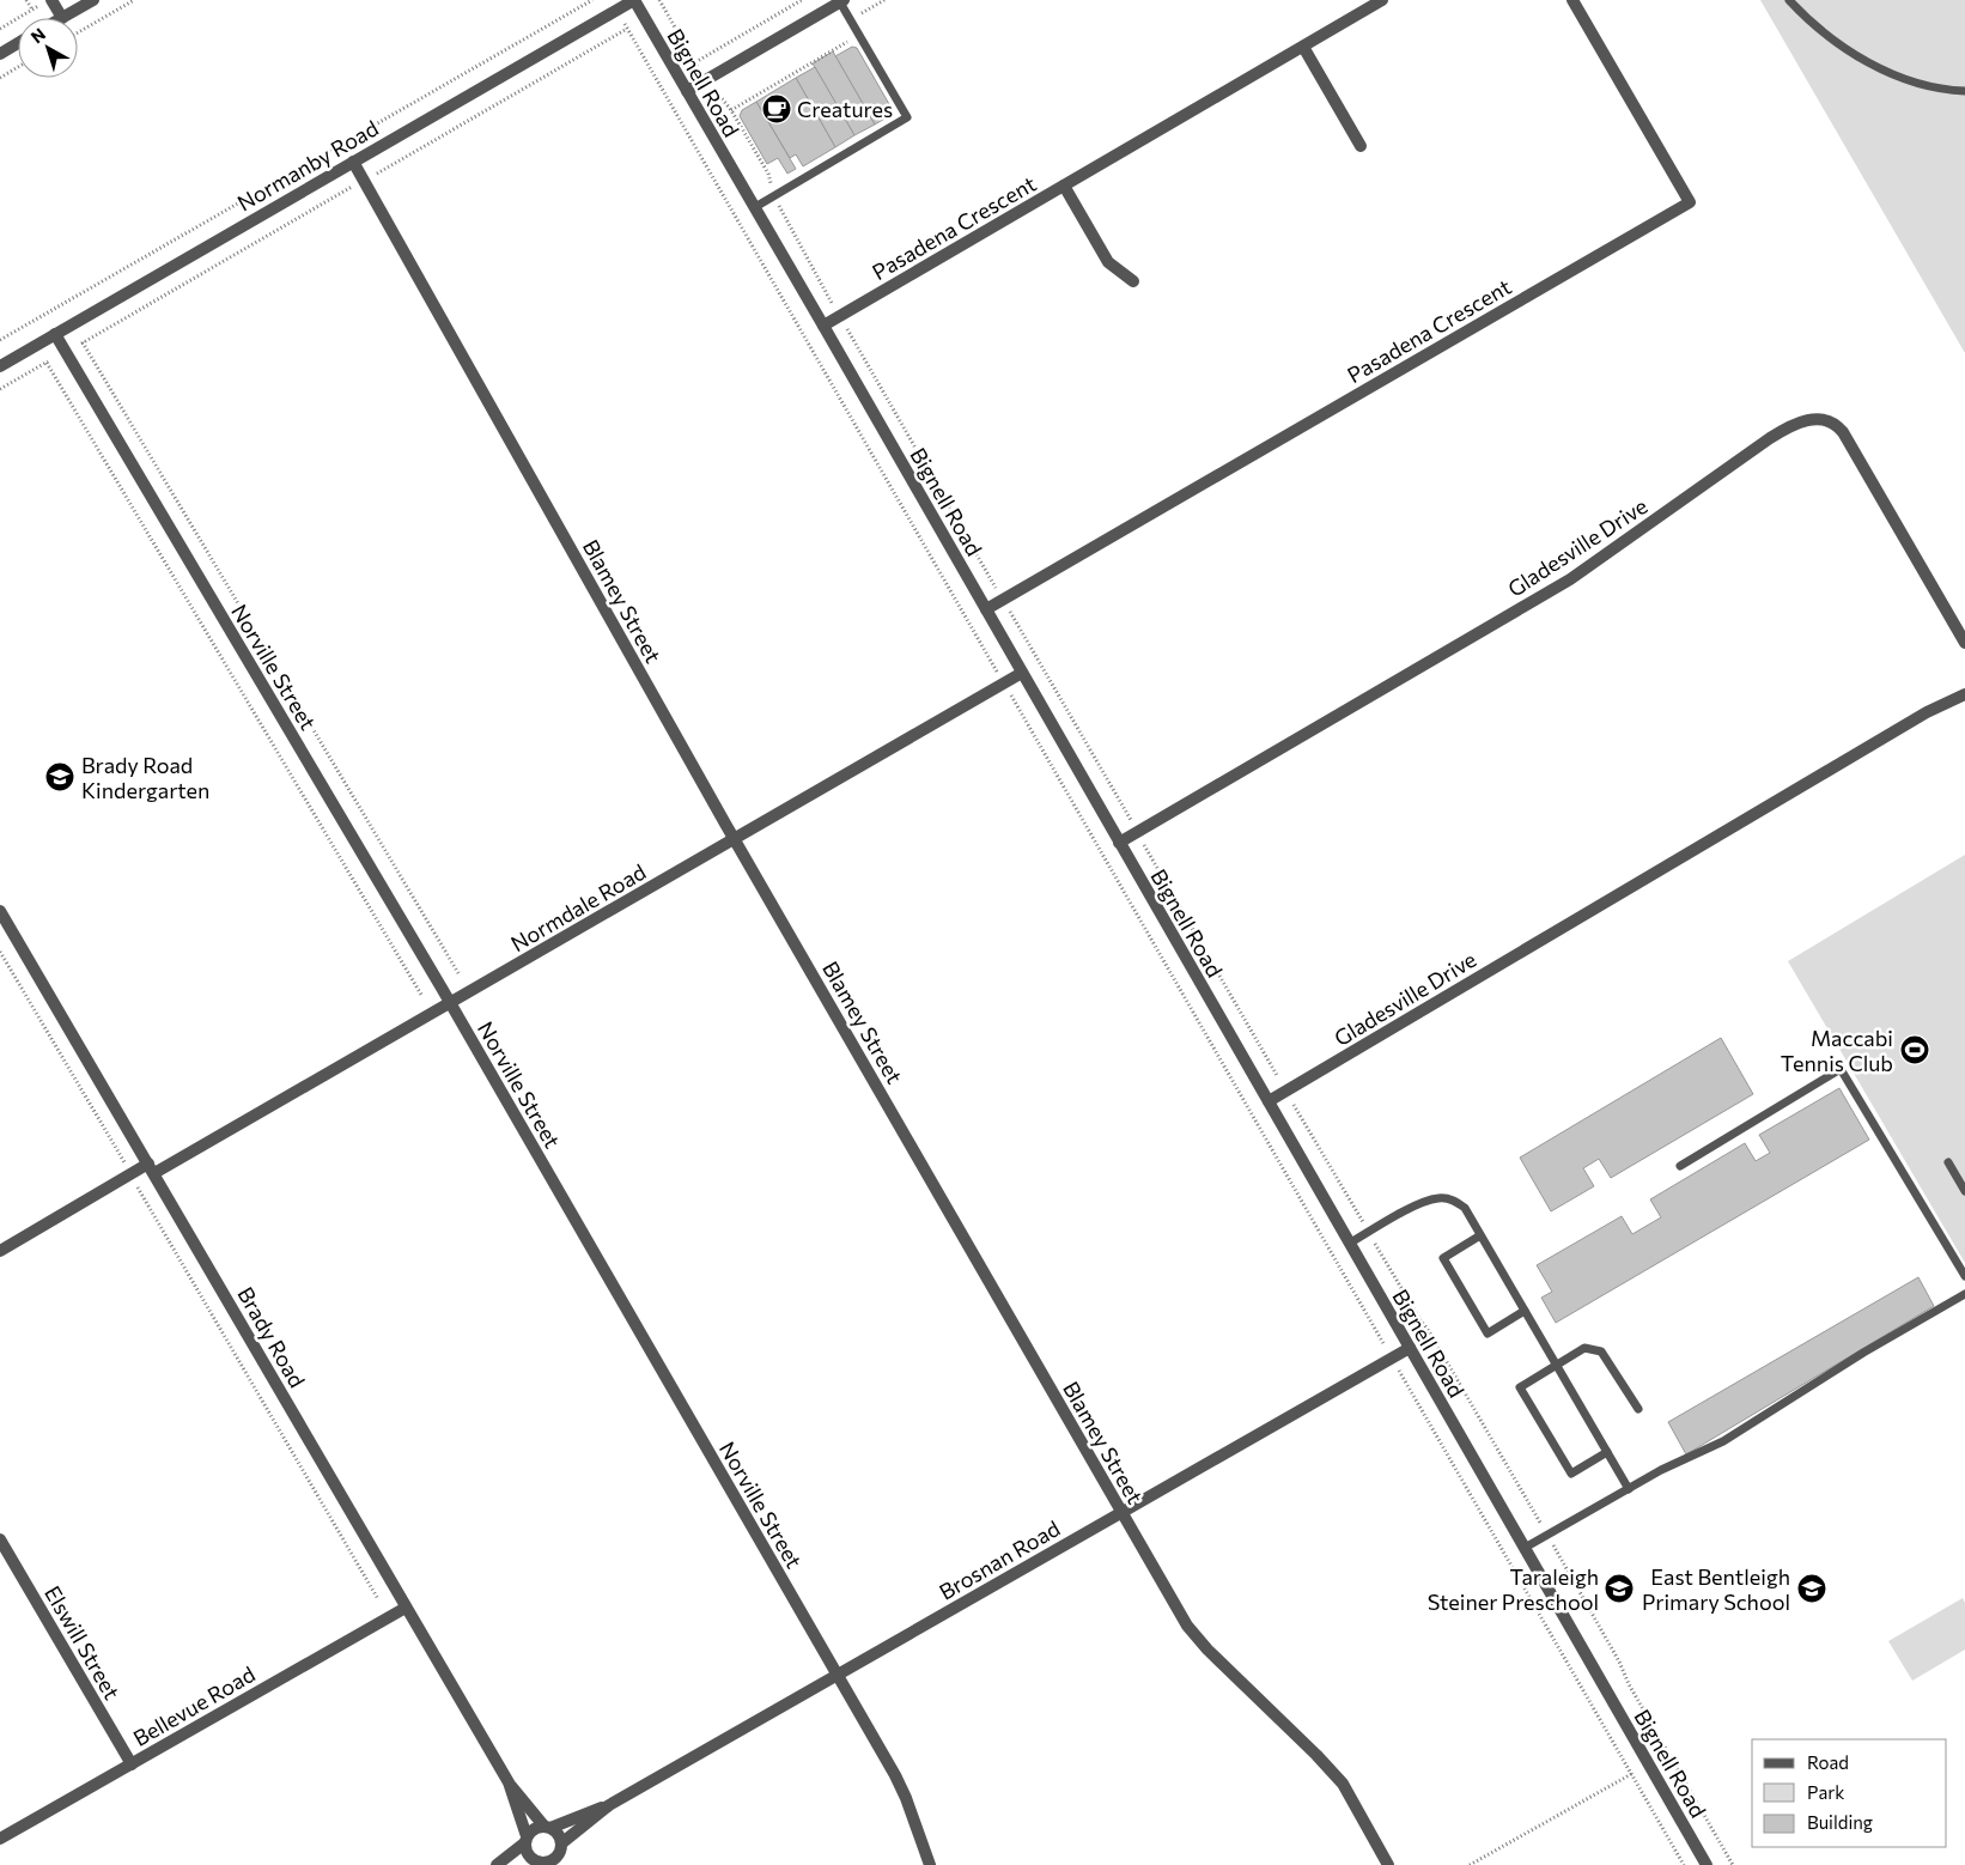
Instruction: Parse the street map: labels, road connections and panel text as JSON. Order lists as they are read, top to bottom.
{
  "streets": {
    "street": [
      "Bignell Road",
      "Normanby Road",
      "Pasadena Crescent",
      "Gladesville Drive",
      "Blamey Street",
      "Norville Street",
      "Normdale Road",
      "Brady Road",
      "Brosnan Road",
      "Elswill Street",
      "Bellevue Road"
    ]
  },
  "crossings": [
    ["Bignell Road", "Normanby Road"],
    ["Bignell Road", "Pasadena Crescent"],
    ["Bignell Road", "Gladesville Drive"],
    ["Bignell Road", "Normdale Road"],
    ["Bignell Road", "Brosnan Road"],
    ["Normanby Road", "Blamey Street"],
    ["Normanby Road", "Norville Street"],
    ["Blamey Street", "Normdale Road"],
    ["Blamey Street", "Brosnan Road"],
    ["Norville Street", "Normdale Road"],
    ["Norville Street", "Brosnan Road"],
    ["Normdale Road", "Brady Road"],
    ["Brady Road", "Brosnan Road"],
    ["Brady Road", "Bellevue Road"],
    ["Elswill Street", "Bellevue Road"]
  ],
  "places": {
    "cafe": ["Creatures"],
    "school or university": ["Brady Road Kindergarten", "Taraleigh Steiner Preschool", "East Bentleigh Primary School"],
    "sports": ["Maccabi Tennis Club"]
  },
  "legend": ["Road", "Park", "Building"],
  "north": "top left"
}
